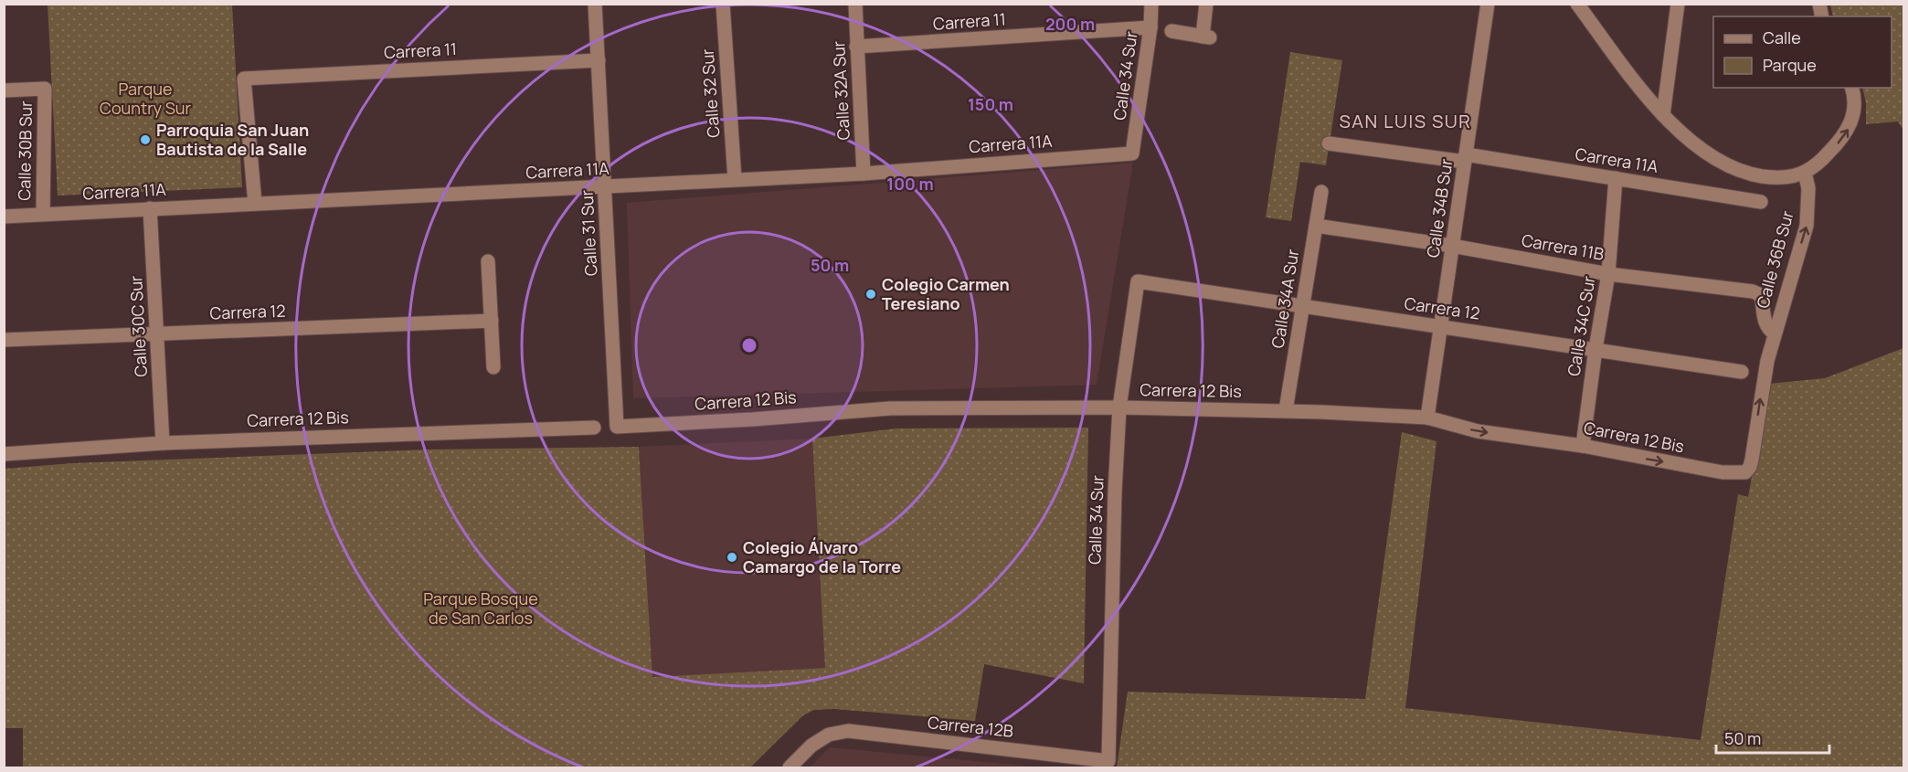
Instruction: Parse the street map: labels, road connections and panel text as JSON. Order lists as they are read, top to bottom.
{
  "streets": {
    "street": [
      "Carrera 11",
      "Calle 34 Sur",
      "Calle 32A Sur",
      "Calle 32 Sur",
      "Carrera 11A",
      "Calle 30B Sur",
      "Calle 34B Sur",
      "Calle 31 Sur",
      "Carrera 11B",
      "Calle 36B Sur",
      "Calle 34A Sur",
      "Carrera 12",
      "Calle 30C Sur",
      "Calle 34C Sur",
      "Carrera 12 Bis",
      "Carrera 12B"
    ]
  },
  "crossings": [
    ["Carrera 11", "Calle 34 Sur"],
    ["Carrera 11", "Calle 32A Sur"],
    ["Carrera 11", "Carrera 11A"],
    ["Carrera 11", "Calle 31 Sur"],
    ["Calle 34 Sur", "Carrera 11A"],
    ["Calle 34 Sur", "Carrera 12"],
    ["Calle 34 Sur", "Carrera 12 Bis"],
    ["Calle 34 Sur", "Carrera 12B"],
    ["Calle 32A Sur", "Carrera 11A"],
    ["Calle 32 Sur", "Carrera 11A"],
    ["Carrera 11A", "Calle 30B Sur"],
    ["Carrera 11A", "Calle 34B Sur"],
    ["Carrera 11A", "Calle 31 Sur"],
    ["Carrera 11A", "Calle 30C Sur"],
    ["Carrera 11A", "Calle 34C Sur"],
    ["Calle 34B Sur", "Carrera 11B"],
    ["Calle 34B Sur", "Carrera 12"],
    ["Calle 34B Sur", "Carrera 12 Bis"],
    ["Calle 31 Sur", "Carrera 12 Bis"],
    ["Carrera 11B", "Calle 36B Sur"],
    ["Carrera 11B", "Calle 34A Sur"],
    ["Carrera 11B", "Calle 34C Sur"],
    ["Calle 36B Sur", "Carrera 12 Bis"],
    ["Calle 34A Sur", "Carrera 12"],
    ["Calle 34A Sur", "Carrera 12 Bis"],
    ["Carrera 12", "Calle 30C Sur"],
    ["Carrera 12", "Calle 34C Sur"],
    ["Calle 30C Sur", "Carrera 12 Bis"],
    ["Calle 34C Sur", "Carrera 12 Bis"]
  ],
  "one_way": ["Calle 36B Sur"],
  "districts": ["SAN LUIS SUR"],
  "parks": ["Parque Country Sur", "Parque Bosque de San Carlos"],
  "places": ["Parroquia San Juan Bautista de la Salle", "Colegio Carmen Teresiano", "Colegio Álvaro Camargo de la Torre"],
  "legend": ["Calle", "Parque"],
  "scale_bar": "50 m",
  "rings": [
    "200 m",
    "150 m",
    "100 m",
    "50 m"
  ]
}
